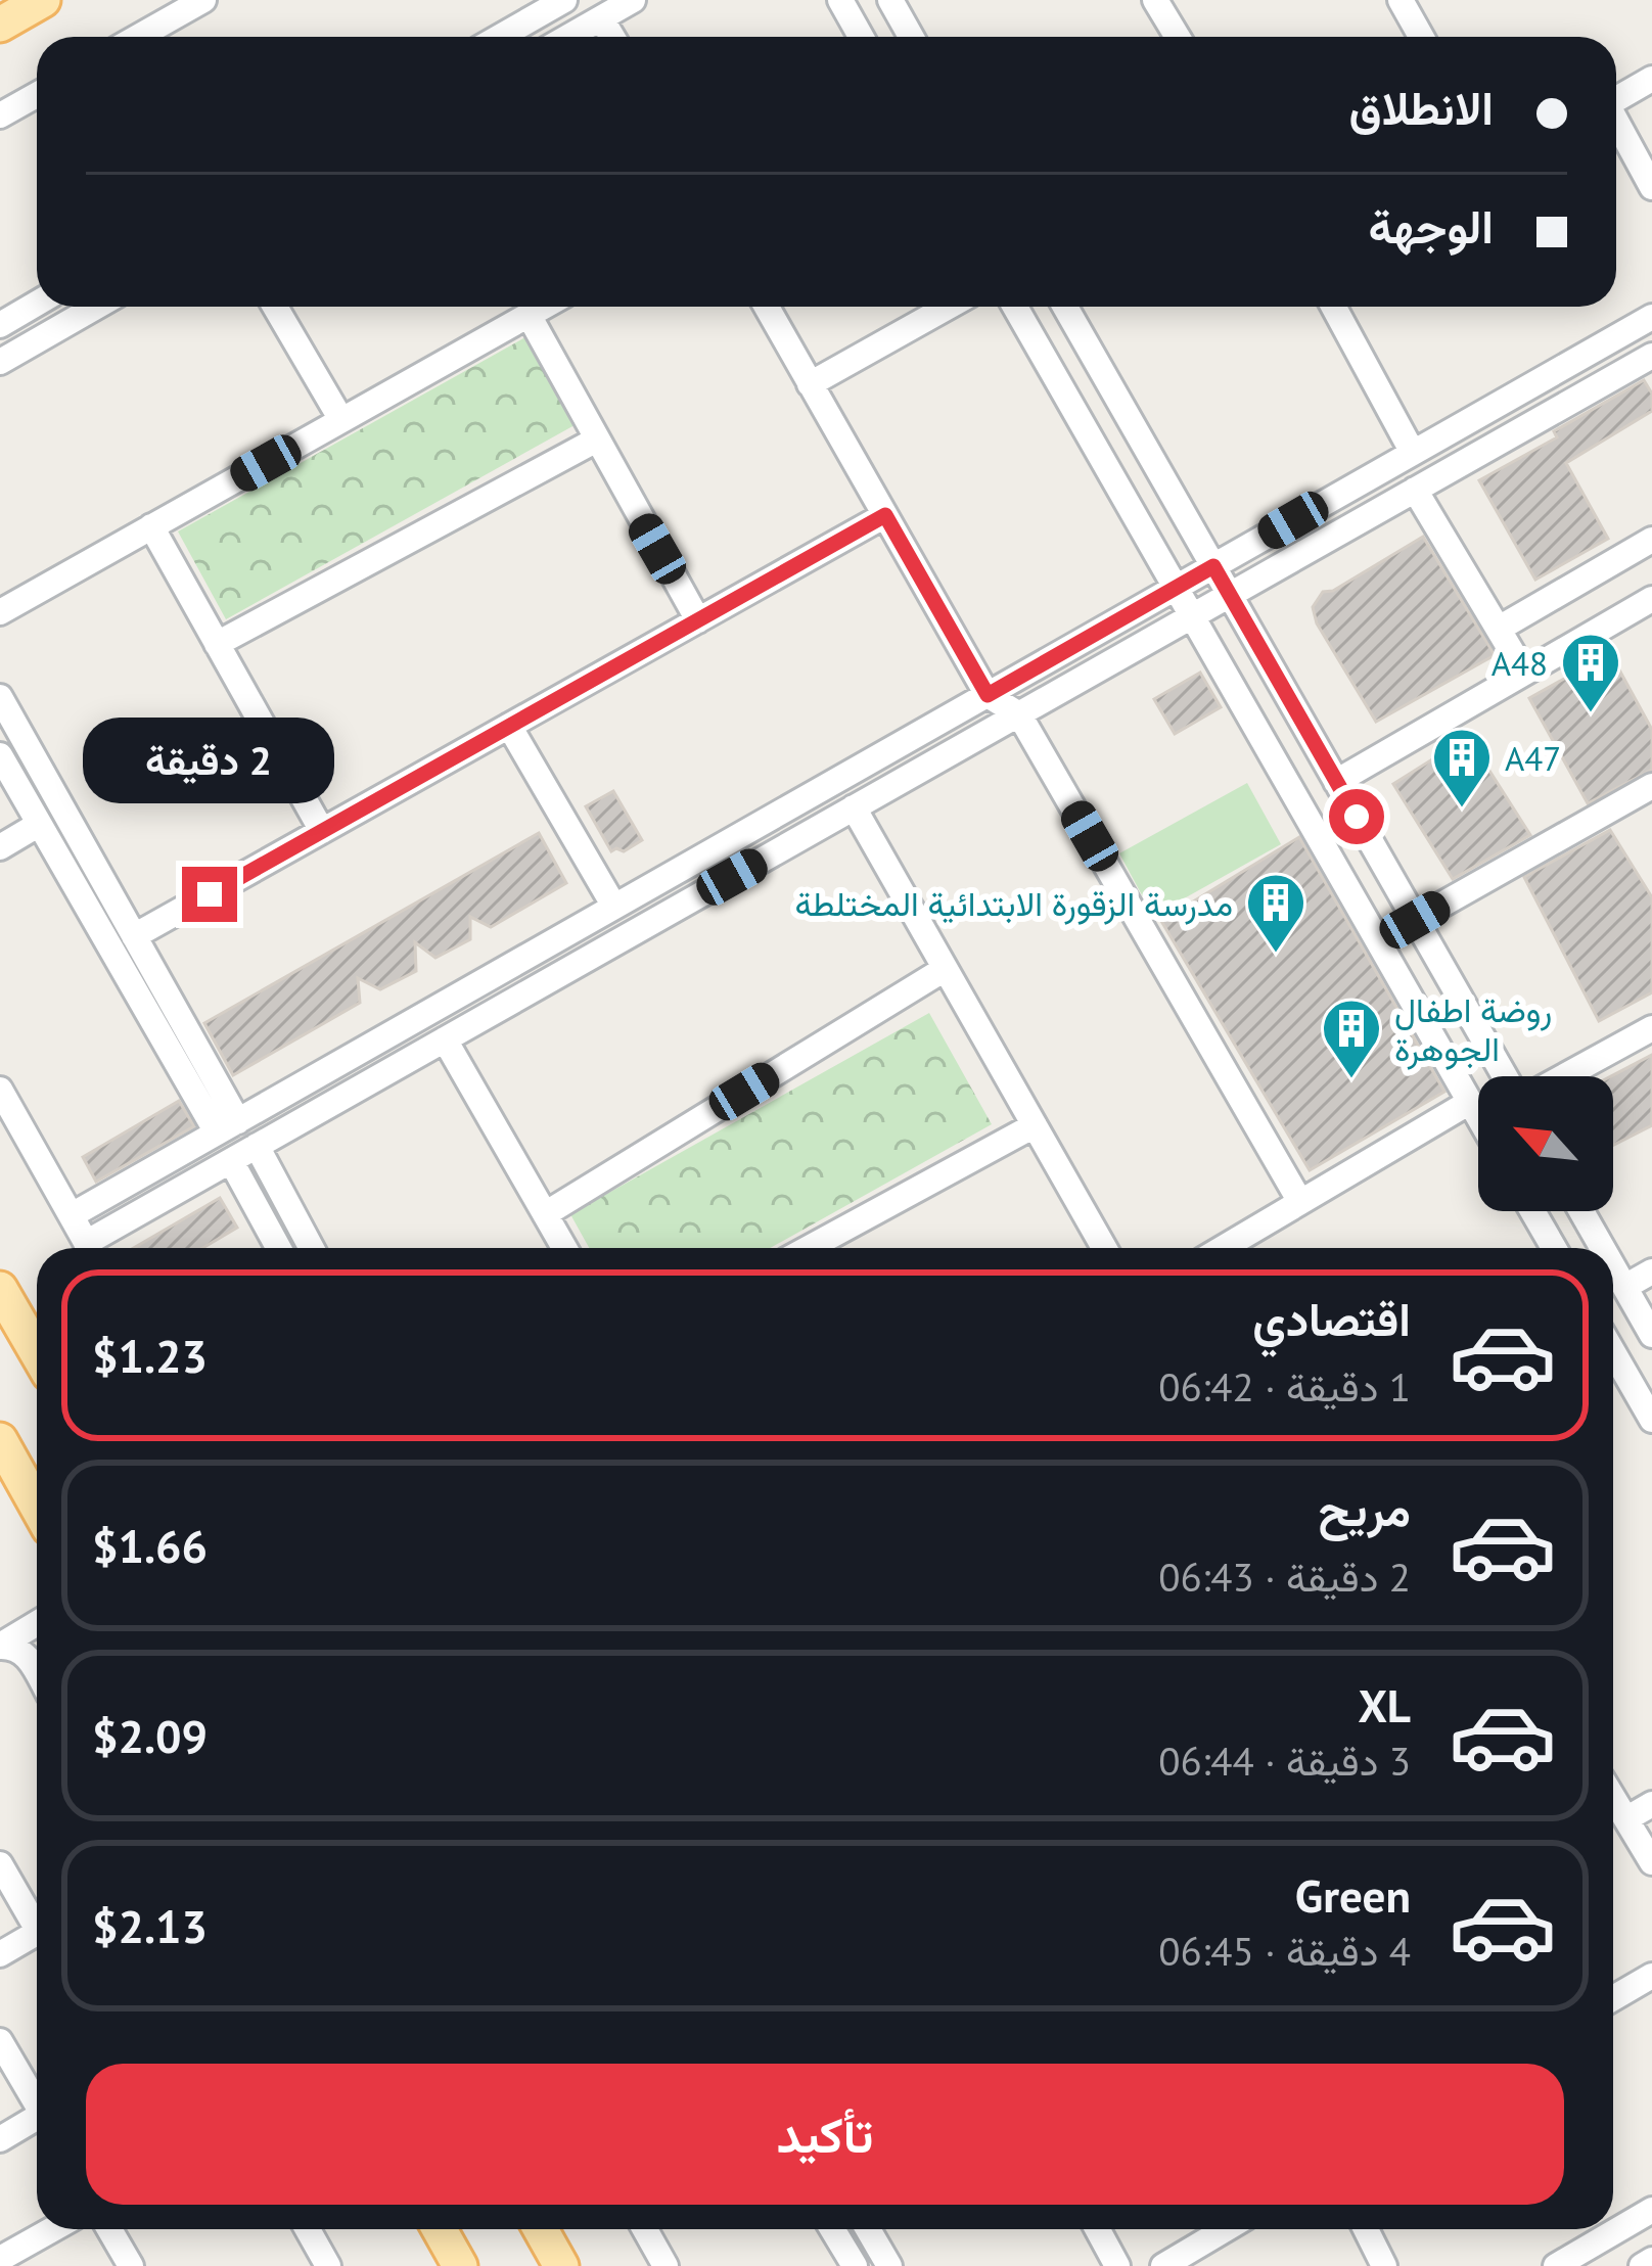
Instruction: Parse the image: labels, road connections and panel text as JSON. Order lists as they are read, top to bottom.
{
  "places": {
    "building": [
      "A48",
      "A47",
      "مدرسة الزقورة الابتدائية المختلطة",
      "روضة اطفال الجوهرة"
    ]
  },
  "north": "top left",
  "page": {
    "banner": ["الانطلاق", "الوجهة"],
    "bubble": "2 دقيقة",
    "list": [
      {
        "name": "اقتصادي",
        "note": "1 دقيقة · 06:42",
        "value": "$1.23"
      },
      {
        "name": "مريح",
        "note": "2 دقيقة · 06:43",
        "value": "$1.66"
      },
      {
        "name": "XL",
        "note": "3 دقيقة · 06:44",
        "value": "$2.09"
      },
      {
        "name": "Green",
        "note": "4 دقيقة · 06:45",
        "value": "$2.13"
      }
    ],
    "buttons": "تأكيد"
  }
}
